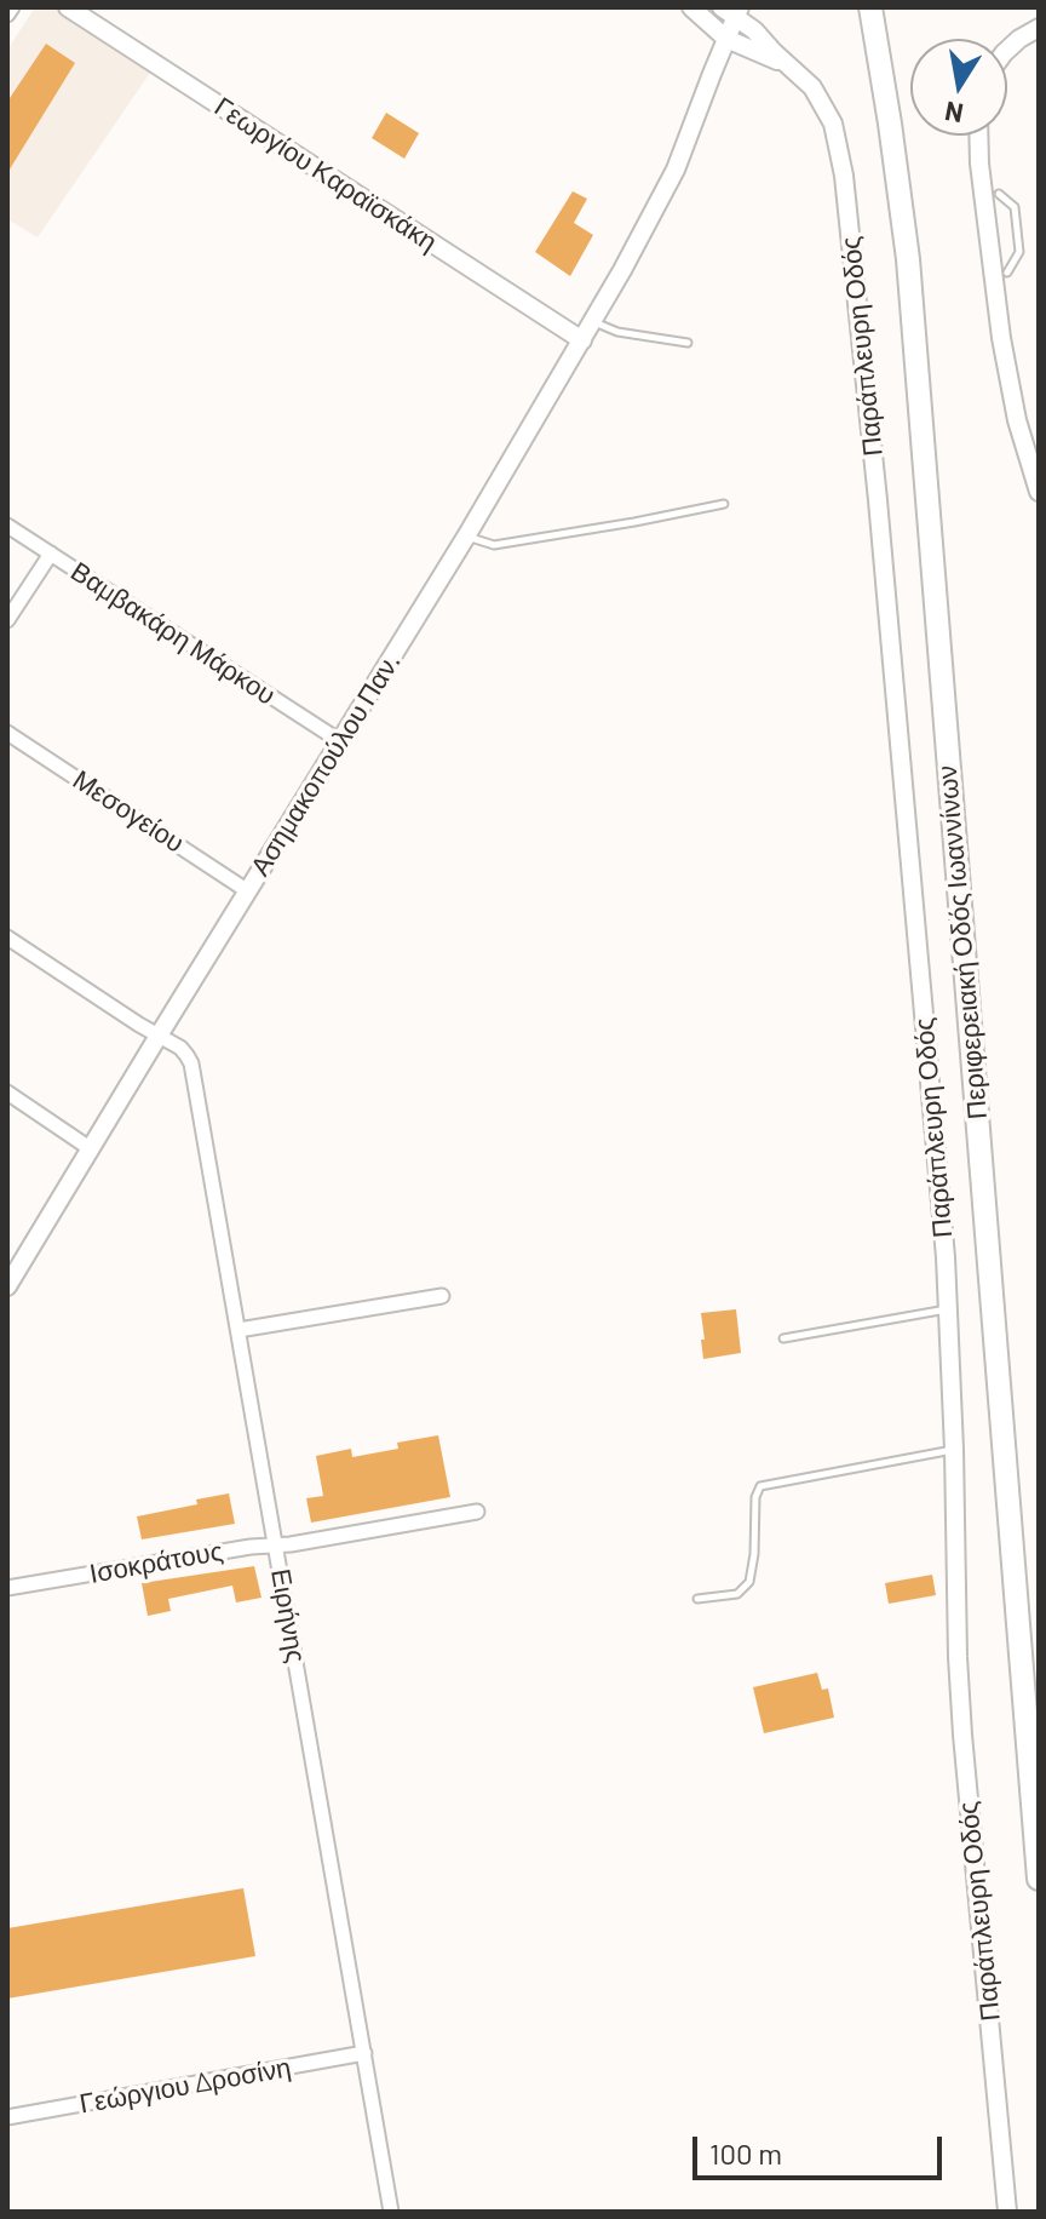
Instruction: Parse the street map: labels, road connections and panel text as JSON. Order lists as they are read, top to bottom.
{
  "streets": {
    "highway": ["Περιφερειακή Οδός Ιωαννίνων"],
    "street": [
      "Γεωργίου Καραϊσκάκη",
      "Παράπλευρη Οδός",
      "Βαμβακάρη Μάρκου",
      "Ασημακοπούλου Παν.",
      "Μεσογείου",
      "Ισοκράτους",
      "Ειρήνης",
      "Γεώργιου Δροσίνη"
    ]
  },
  "crossings": [
    ["Γεωργίου Καραϊσκάκη", "Ασημακοπούλου Παν."],
    ["Παράπλευρη Οδός", "Ασημακοπούλου Παν."],
    ["Βαμβακάρη Μάρκου", "Ασημακοπούλου Παν."],
    ["Ασημακοπούλου Παν.", "Μεσογείου"],
    ["Ασημακοπούλου Παν.", "Ειρήνης"],
    ["Ισοκράτους", "Ειρήνης"],
    ["Ειρήνης", "Γεώργιου Δροσίνη"]
  ],
  "scale_bar": "100 m",
  "north": "bottom"
}
